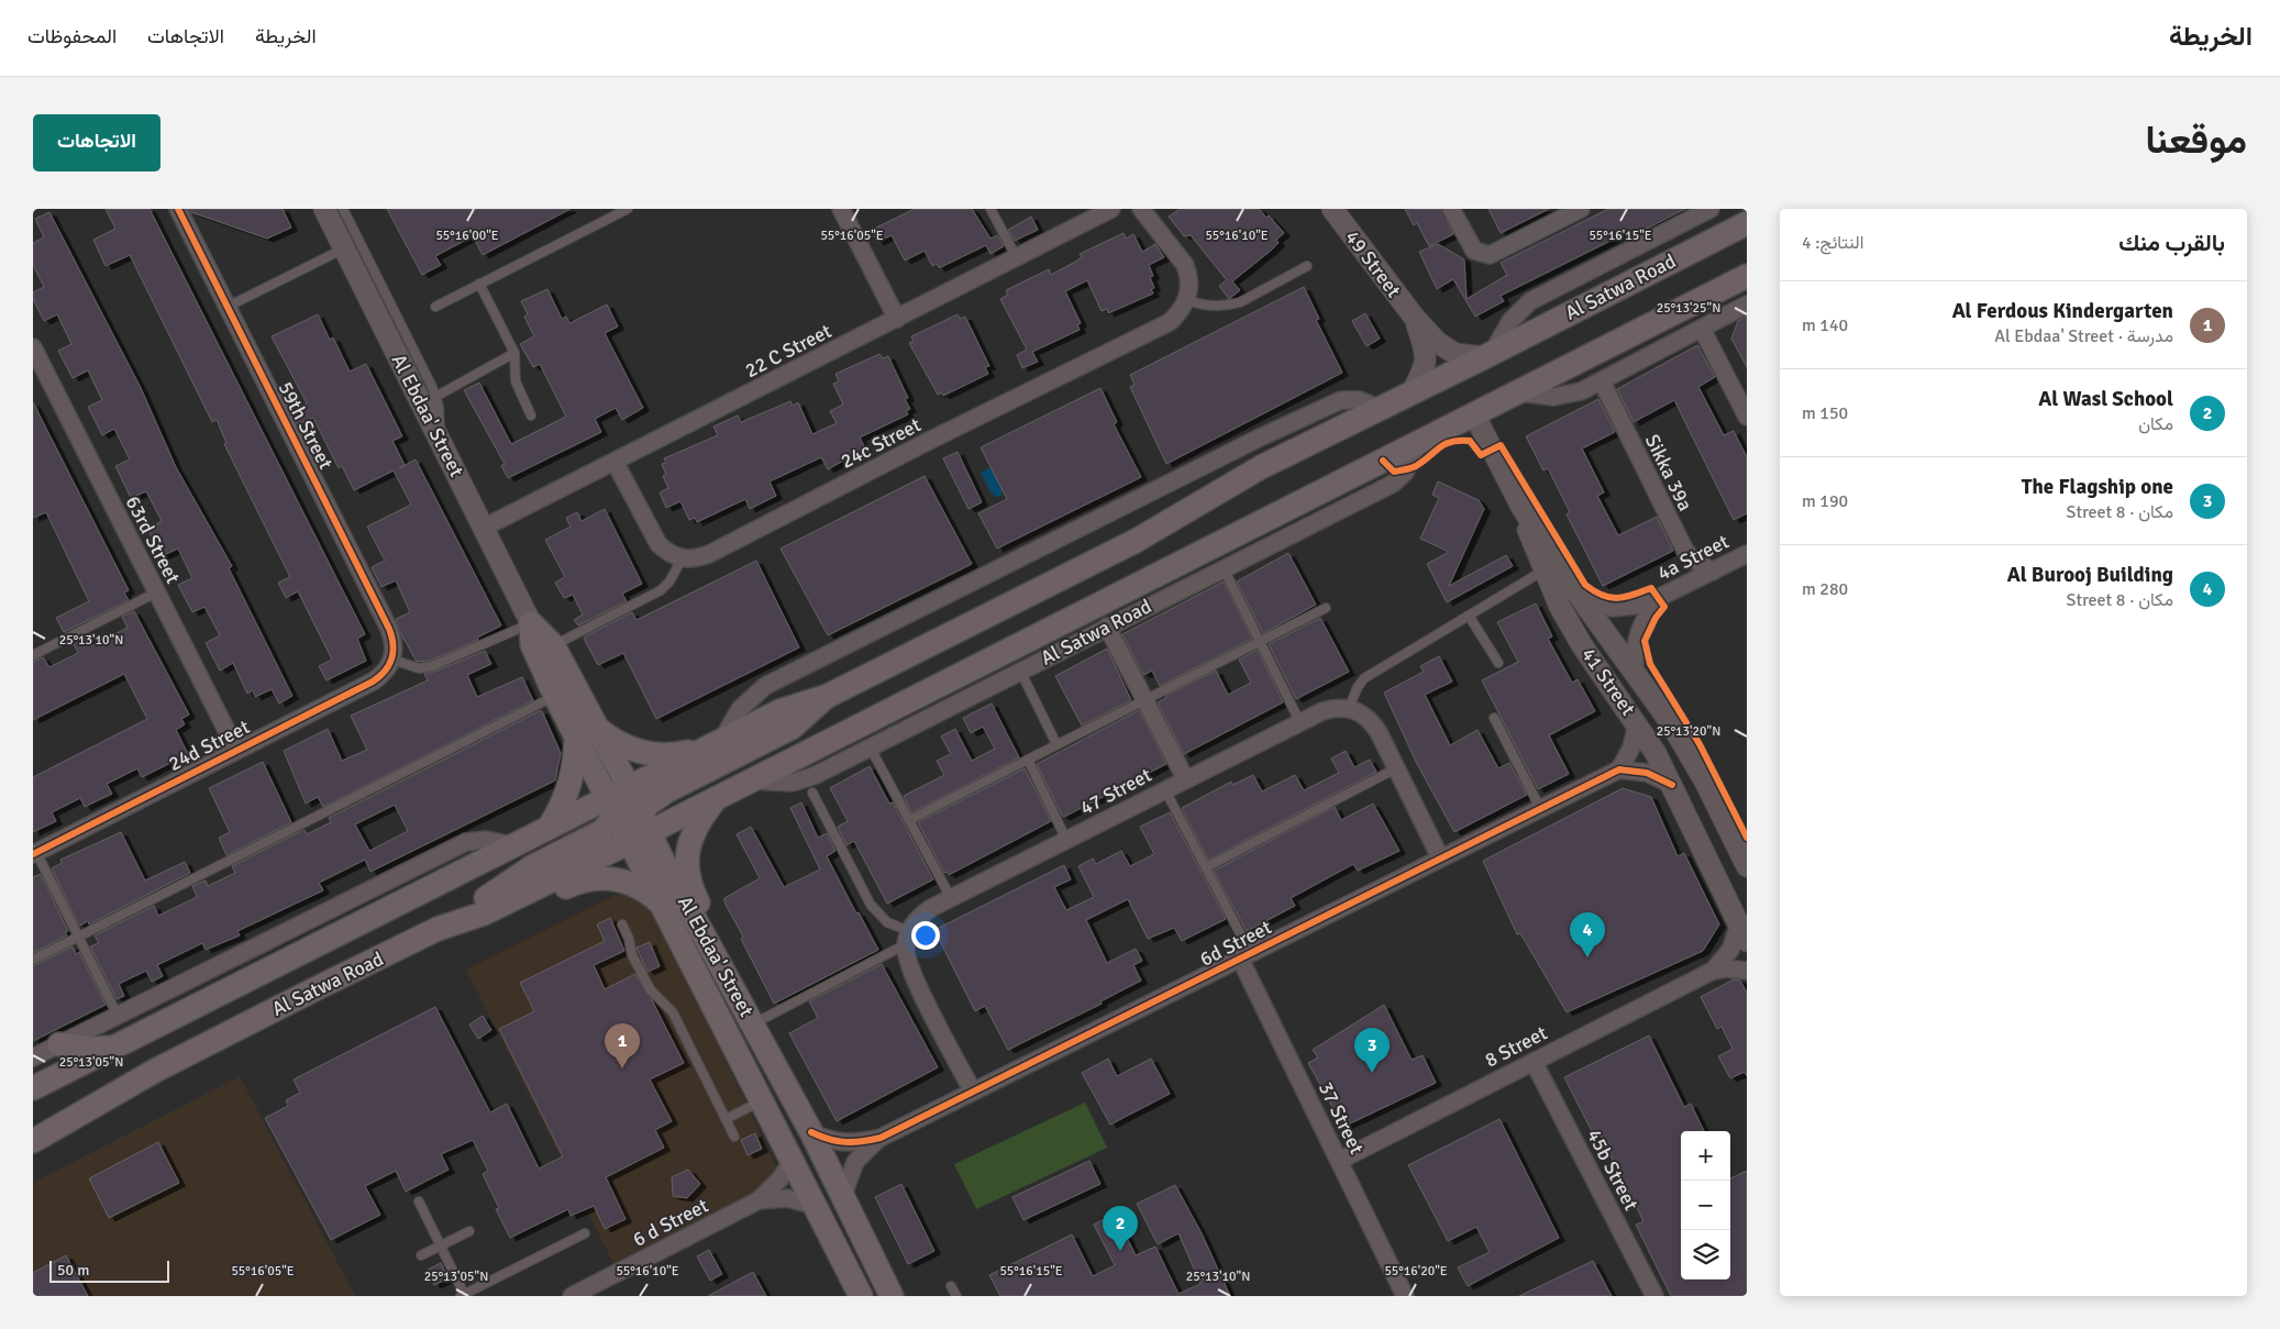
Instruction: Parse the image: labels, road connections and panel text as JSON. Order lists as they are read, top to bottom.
{
  "streets": {
    "main road": ["Al Satwa Road", "Al Ebdaa' Street"],
    "street": [
      "49 Street",
      "22 C Street",
      "59th Street",
      "24c Street",
      "Sikka 39a",
      "63rd Street",
      "4a Street",
      "41 Street",
      "24d Street",
      "47 Street",
      "6d Street",
      "8 Street",
      "37 Street",
      "45b Street",
      "6 d Street"
    ]
  },
  "crossings": [
    ["49 Street", "Al Satwa Road"],
    ["Al Satwa Road", "Al Ebdaa' Street"],
    ["Al Satwa Road", "41 Street"],
    ["22 C Street", "Al Ebdaa' Street"],
    ["Al Ebdaa' Street", "6d Street"],
    ["Al Ebdaa' Street", "6 d Street"],
    ["59th Street", "24d Street"],
    ["Sikka 39a", "4a Street"],
    ["63rd Street", "24d Street"],
    ["4a Street", "41 Street"],
    ["41 Street", "8 Street"],
    ["6d Street", "37 Street"],
    ["8 Street", "37 Street"],
    ["8 Street", "45b Street"]
  ],
  "scale_bar": "50 m",
  "page": {
    "header": "الخريطة",
    "nav": ["الخريطة", "الاتجاهات", "المحفوظات"],
    "title": "موقعنا",
    "buttons": "الاتجاهات",
    "heading": ["بالقرب منك", "النتائج: 4"],
    "list": [
      {
        "mark": "1",
        "name": "Al Ferdous Kindergarten",
        "note": "مدرسة · Al Ebdaa' Street",
        "value": "140 m"
      },
      {
        "mark": "2",
        "name": "Al Wasl School",
        "note": "مكان",
        "value": "150 m"
      },
      {
        "mark": "3",
        "name": "The Flagship one",
        "note": "مكان · 8 Street",
        "value": "190 m"
      },
      {
        "mark": "4",
        "name": "Al Burooj Building",
        "note": "مكان · 8 Street",
        "value": "280 m"
      }
    ],
    "pins": [
      "4",
      "1",
      "3",
      "2"
    ],
    "map_buttons": ["+", "−"],
    "scale": "50 m"
  },
  "coordinates": [
    "55°16'00\"E",
    "55°16'05\"E",
    "55°16'10\"E",
    "55°16'15\"E",
    "25°13'25\"N",
    "25°13'10\"N",
    "25°13'20\"N",
    "25°13'05\"N",
    "55°16'20\"E"
  ]
}
